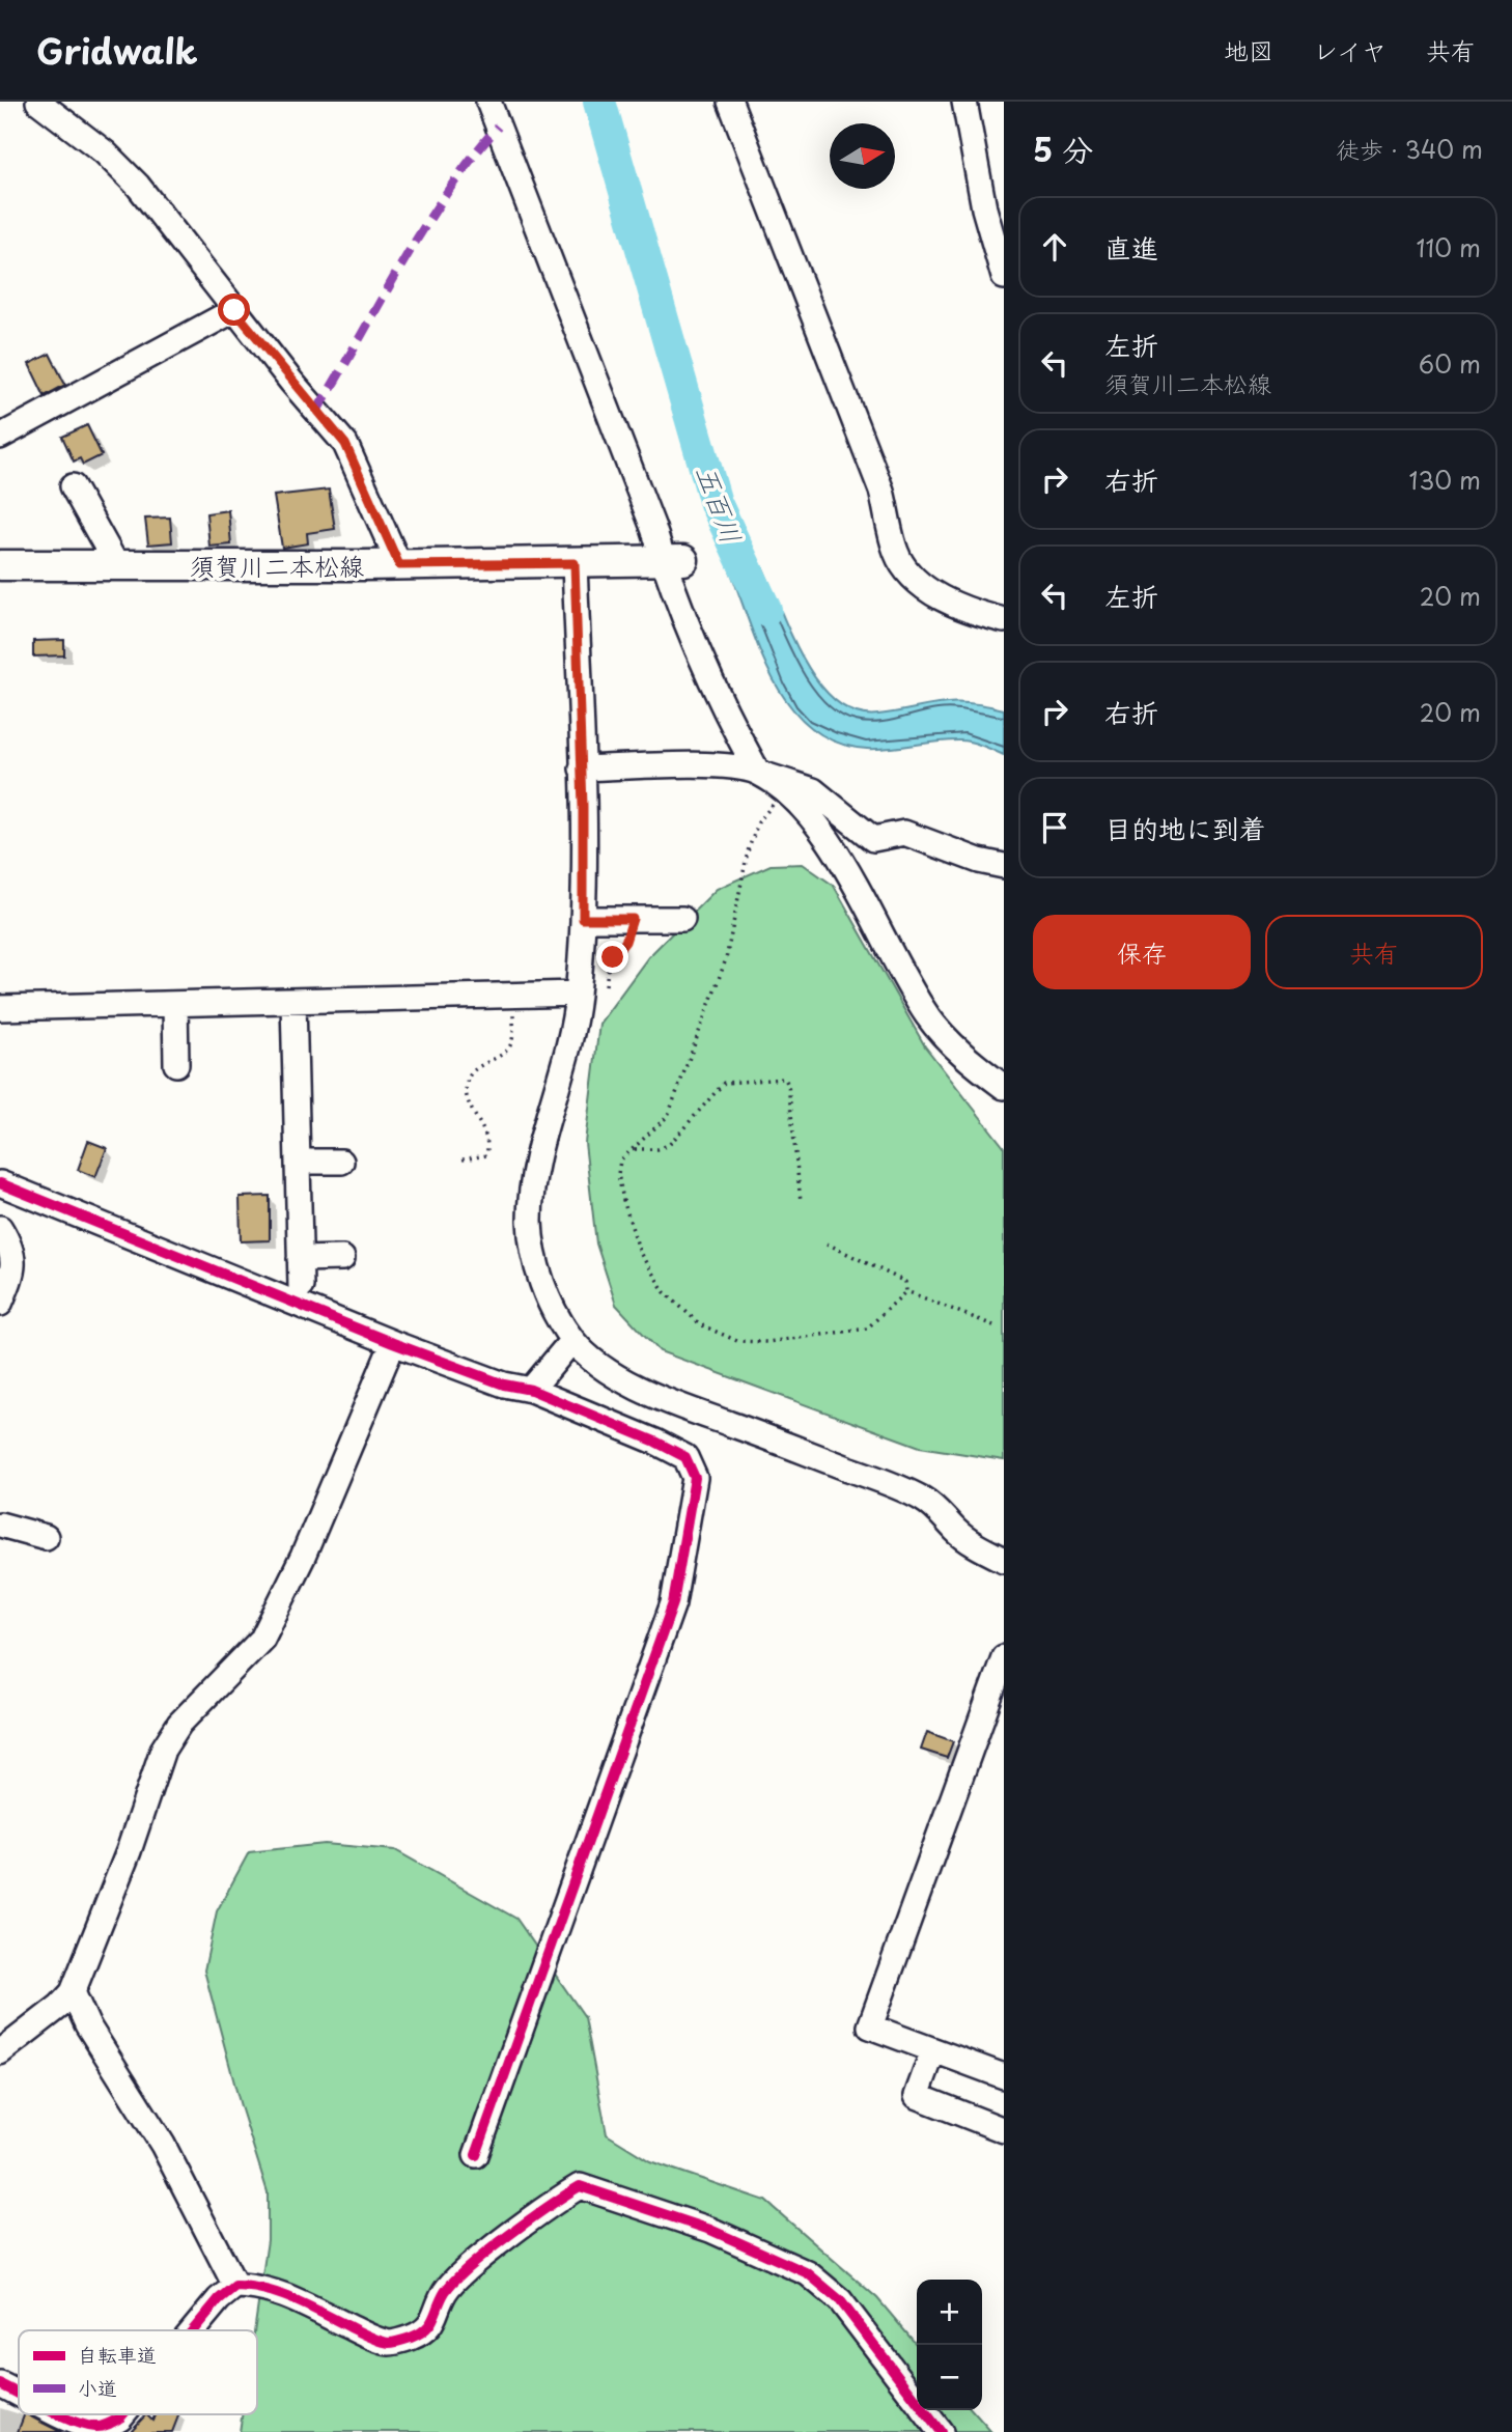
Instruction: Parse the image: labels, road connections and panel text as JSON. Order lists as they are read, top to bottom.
{
  "streets": {
    "main road": ["須賀川二本松線"]
  },
  "water": ["五百川"],
  "legend": ["自転車道", "小道"],
  "north": "right",
  "page": {
    "header": "Gridwalk",
    "nav": ["地図", "レイヤ", "共有"],
    "heading": ["5 分", "徒歩 · 340 m"],
    "list": [
      ["直進", "110 m"],
      ["左折", "須賀川二本松線", "60 m"],
      ["右折", "130 m"],
      ["左折", "20 m"],
      ["右折", "20 m"],
      "目的地に到着"
    ],
    "buttons": ["保存", "共有"],
    "map_buttons": ["+", "−"]
  }
}
